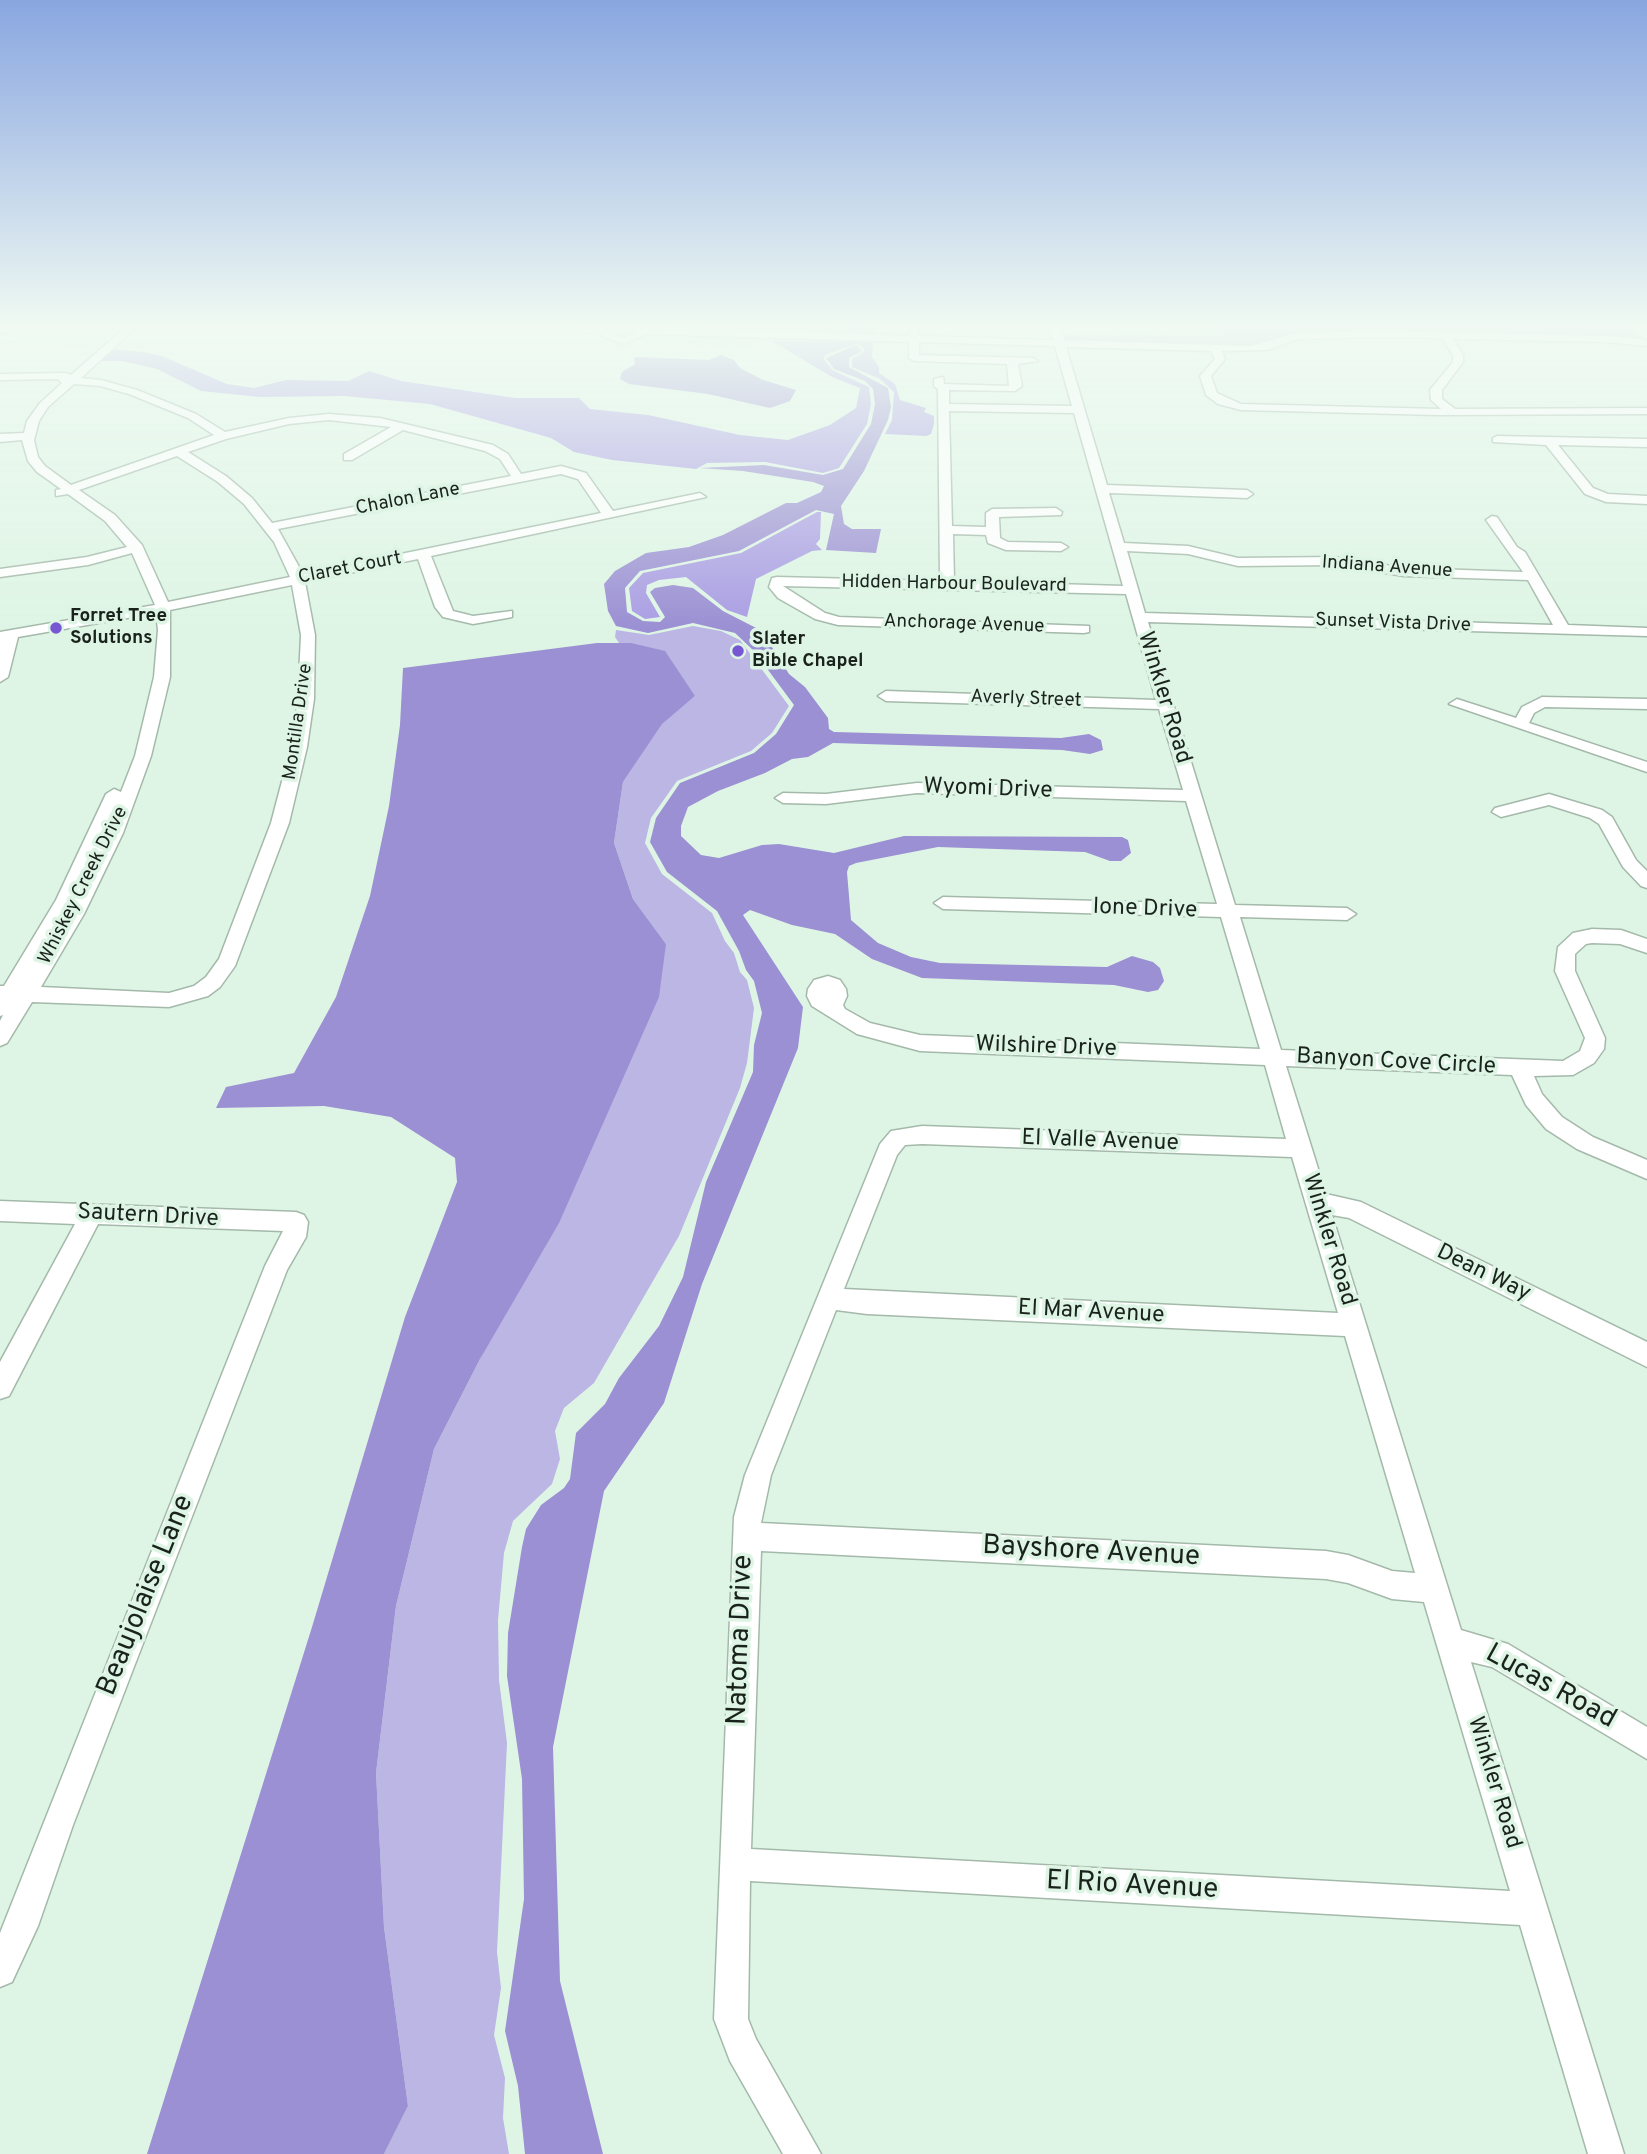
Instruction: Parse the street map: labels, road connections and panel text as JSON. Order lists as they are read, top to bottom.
{
  "streets": {
    "street": [
      "Chalon Lane",
      "Indiana Avenue",
      "Claret Court",
      "Hidden Harbour Boulevard",
      "Sunset Vista Drive",
      "Anchorage Avenue",
      "Winkler Road",
      "Averly Street",
      "Montilla Drive",
      "Wyomi Drive",
      "Whiskey Creek Drive",
      "Ione Drive",
      "Wilshire Drive",
      "Banyon Cove Circle",
      "El Valle Avenue",
      "Sautern Drive",
      "Dean Way",
      "El Mar Avenue",
      "Bayshore Avenue",
      "Beaujolaise Lane",
      "Natoma Drive",
      "Lucas Road",
      "El Rio Avenue"
    ]
  },
  "crossings": [
    ["Chalon Lane", "Claret Court"],
    ["Chalon Lane", "Montilla Drive"],
    ["Indiana Avenue", "Winkler Road"],
    ["Claret Court", "Montilla Drive"],
    ["Claret Court", "Whiskey Creek Drive"],
    ["Hidden Harbour Boulevard", "Anchorage Avenue"],
    ["Hidden Harbour Boulevard", "Winkler Road"],
    ["Sunset Vista Drive", "Winkler Road"],
    ["Winkler Road", "Averly Street"],
    ["Winkler Road", "Wyomi Drive"],
    ["Winkler Road", "Ione Drive"],
    ["Winkler Road", "Wilshire Drive"],
    ["Winkler Road", "Banyon Cove Circle"],
    ["Winkler Road", "El Valle Avenue"],
    ["Winkler Road", "Dean Way"],
    ["Winkler Road", "El Mar Avenue"],
    ["Winkler Road", "Bayshore Avenue"],
    ["Winkler Road", "Lucas Road"],
    ["Winkler Road", "El Rio Avenue"],
    ["Montilla Drive", "Whiskey Creek Drive"],
    ["Wilshire Drive", "Banyon Cove Circle"],
    ["El Valle Avenue", "Natoma Drive"],
    ["Sautern Drive", "Beaujolaise Lane"],
    ["El Mar Avenue", "Natoma Drive"],
    ["Bayshore Avenue", "Natoma Drive"],
    ["Natoma Drive", "El Rio Avenue"]
  ],
  "places": ["Forret Tree Solutions", "Slater Bible Chapel"]
}
